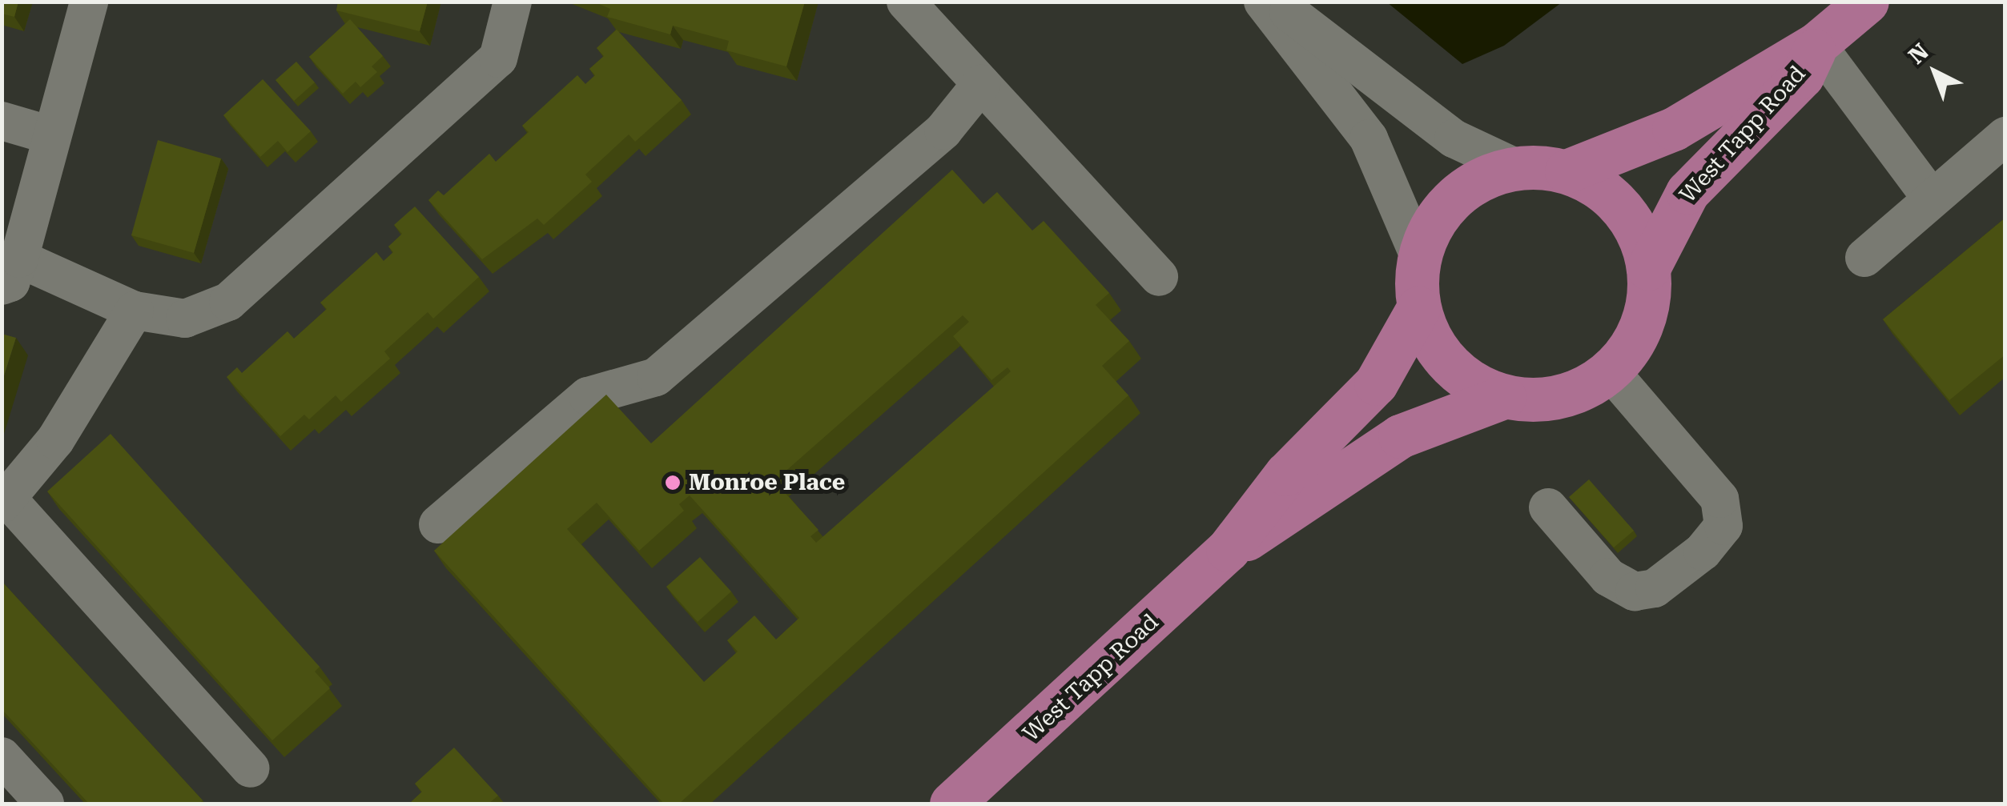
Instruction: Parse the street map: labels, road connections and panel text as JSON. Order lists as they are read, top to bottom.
{
  "streets": {
    "main road": ["West Tapp Road"]
  },
  "places": ["Monroe Place"],
  "north": "top left"
}
